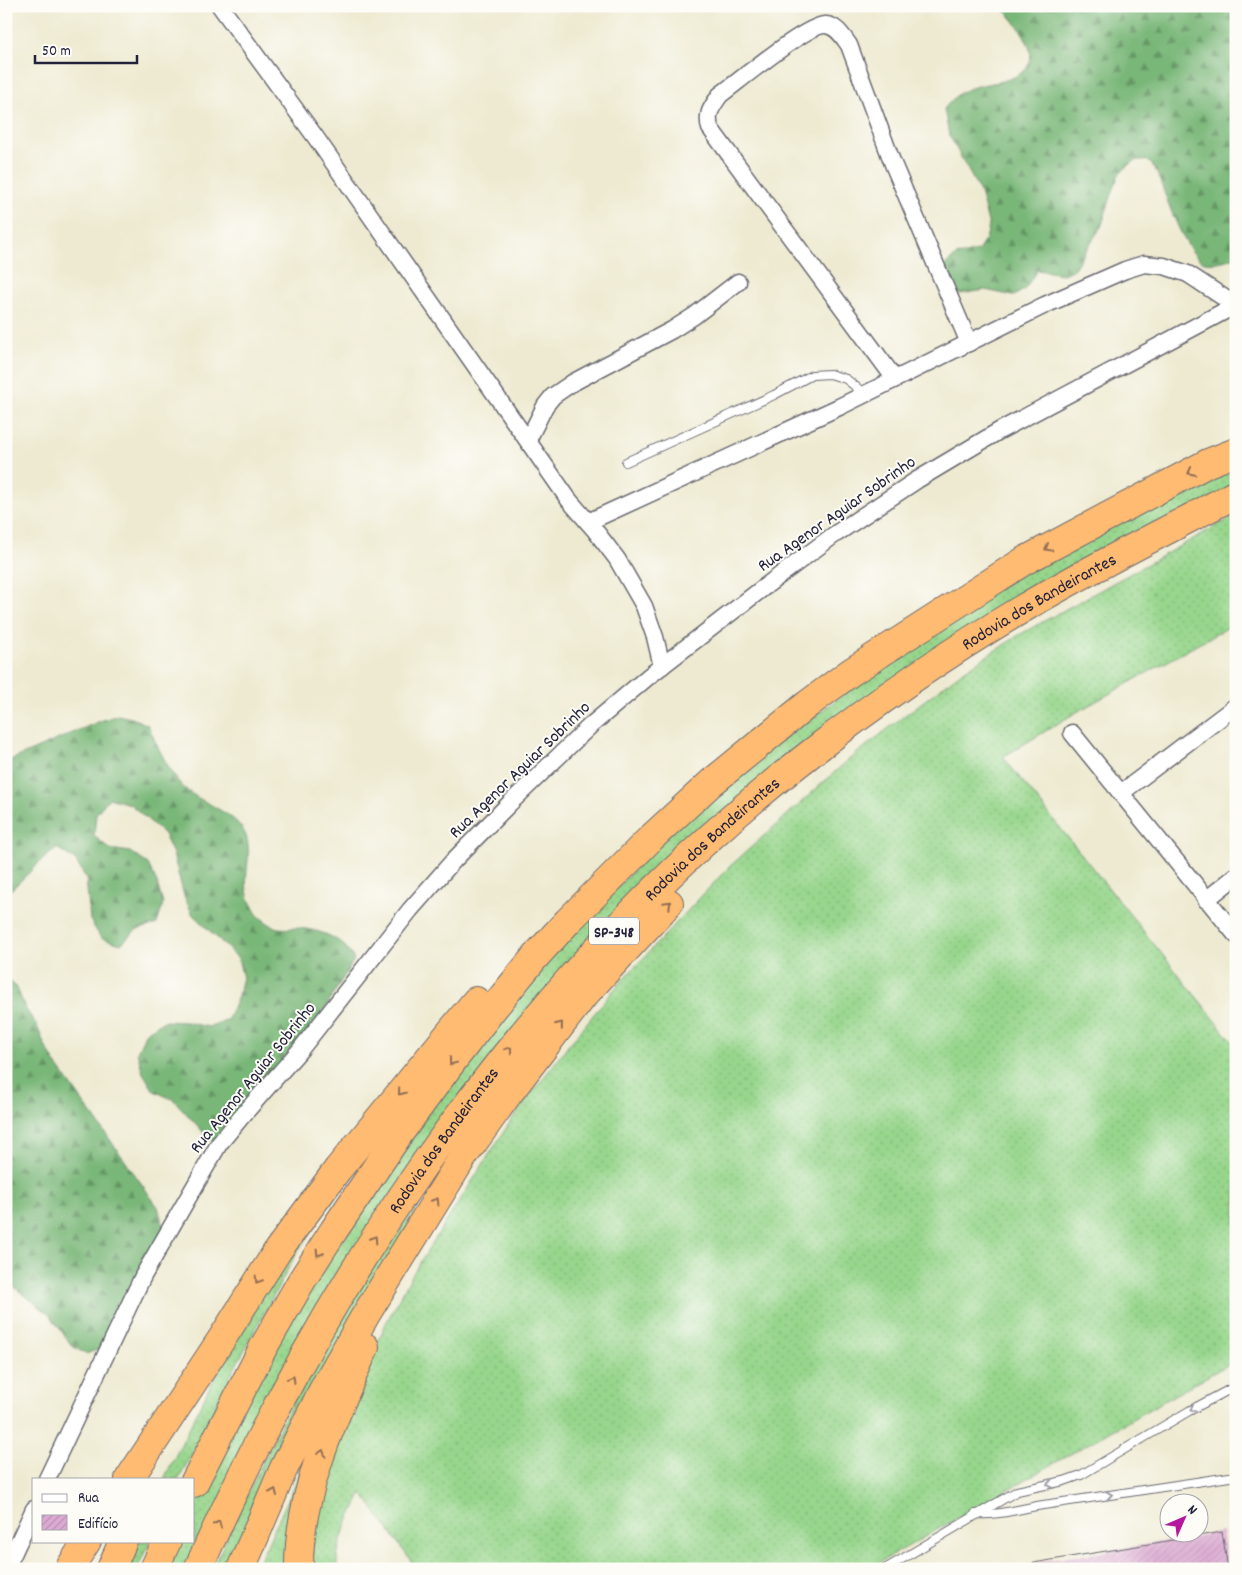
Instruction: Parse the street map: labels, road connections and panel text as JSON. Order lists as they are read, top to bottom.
{
  "streets": {
    "highway": ["Rodovia dos Bandeirantes", "SP-348"],
    "street": ["Rua Agenor Aguiar Sobrinho"]
  },
  "legend": ["Rua", "Edifício"],
  "scale_bar": "50 m",
  "north": "top right"
}
